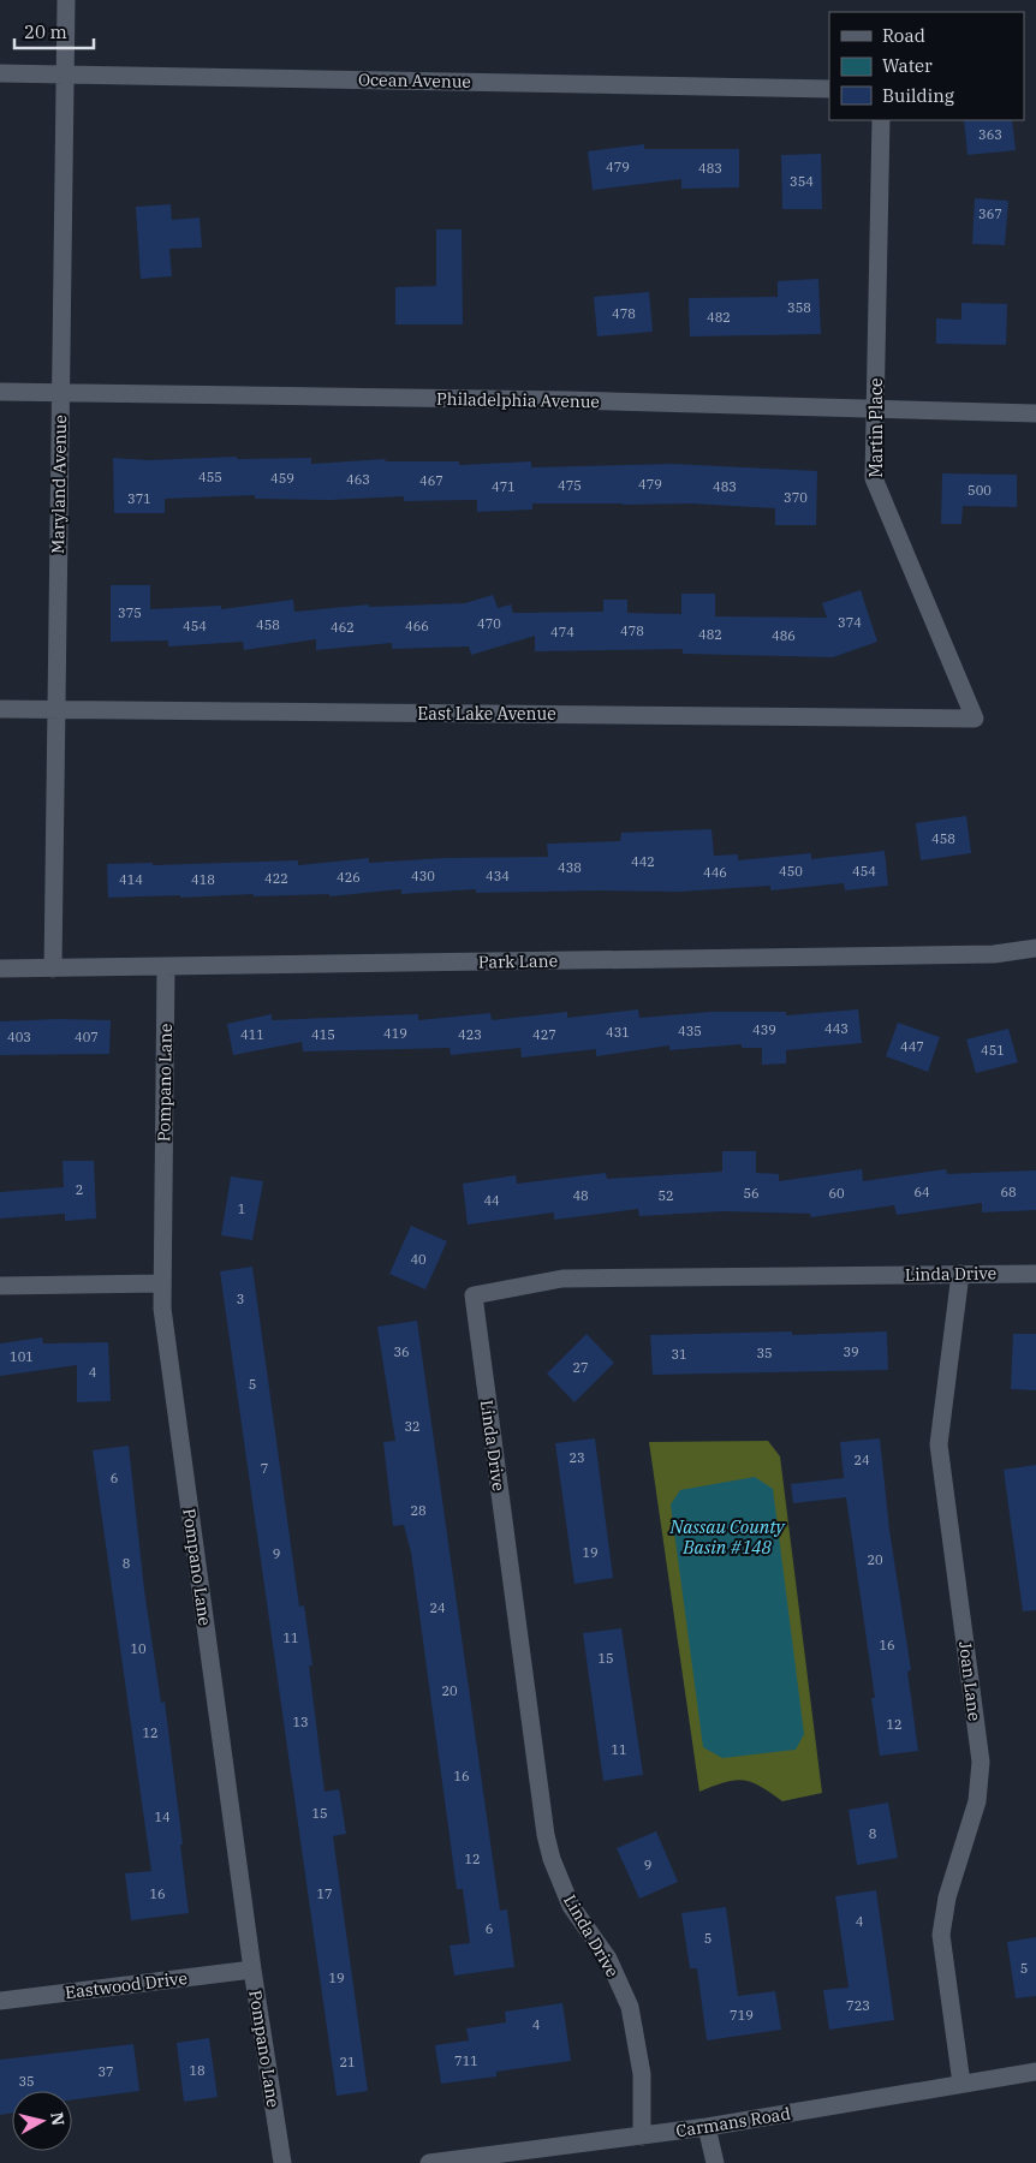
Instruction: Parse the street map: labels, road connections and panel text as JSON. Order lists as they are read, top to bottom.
{
  "streets": {
    "street": [
      "Ocean Avenue",
      "Philadelphia Avenue",
      "Martin Place",
      "Maryland Avenue",
      "East Lake Avenue",
      "Park Lane",
      "Pompano Lane",
      "Linda Drive",
      "Joan Lane",
      "Eastwood Drive",
      "Carmans Road"
    ]
  },
  "crossings": [
    ["Ocean Avenue", "Maryland Avenue"],
    ["Philadelphia Avenue", "Martin Place"],
    ["Philadelphia Avenue", "Maryland Avenue"],
    ["Martin Place", "East Lake Avenue"],
    ["Maryland Avenue", "East Lake Avenue"],
    ["Maryland Avenue", "Park Lane"],
    ["Park Lane", "Pompano Lane"],
    ["Pompano Lane", "Eastwood Drive"],
    ["Linda Drive", "Joan Lane"],
    ["Linda Drive", "Carmans Road"],
    ["Joan Lane", "Carmans Road"]
  ],
  "water": ["Nassau County Basin #148"],
  "house_numbers": [
    "363",
    "479",
    "483",
    "354",
    "367",
    "358",
    "478",
    "482",
    "455",
    "459",
    "463",
    "467",
    "479",
    "475",
    "471",
    "483",
    "500",
    "370",
    "371",
    "375",
    "374",
    "470",
    "458",
    "454",
    "466",
    "462",
    "478",
    "474",
    "482",
    "486",
    "458",
    "442",
    "438",
    "450",
    "454",
    "446",
    "430",
    "434",
    "426",
    "422",
    "414",
    "418",
    "443",
    "439",
    "435",
    "431",
    "419",
    "411",
    "415",
    "423",
    "427",
    "403",
    "407",
    "447",
    "451",
    "2",
    "64",
    "68",
    "56",
    "60",
    "48",
    "52",
    "44",
    "1",
    "40",
    "3",
    "36",
    "39",
    "35",
    "31",
    "101",
    "27",
    "4",
    "5",
    "32",
    "23",
    "24",
    "7",
    "6",
    "28",
    "19",
    "9",
    "20",
    "8",
    "24",
    "11",
    "16",
    "10",
    "15",
    "20",
    "13",
    "12",
    "12",
    "11",
    "16",
    "15",
    "14",
    "8",
    "12",
    "9",
    "16",
    "17",
    "4",
    "6",
    "5",
    "5",
    "19",
    "723",
    "719",
    "4",
    "711",
    "21",
    "18",
    "37",
    "35"
  ],
  "legend": ["Road", "Water", "Building"],
  "scale_bar": "20 m",
  "north": "right"
}
